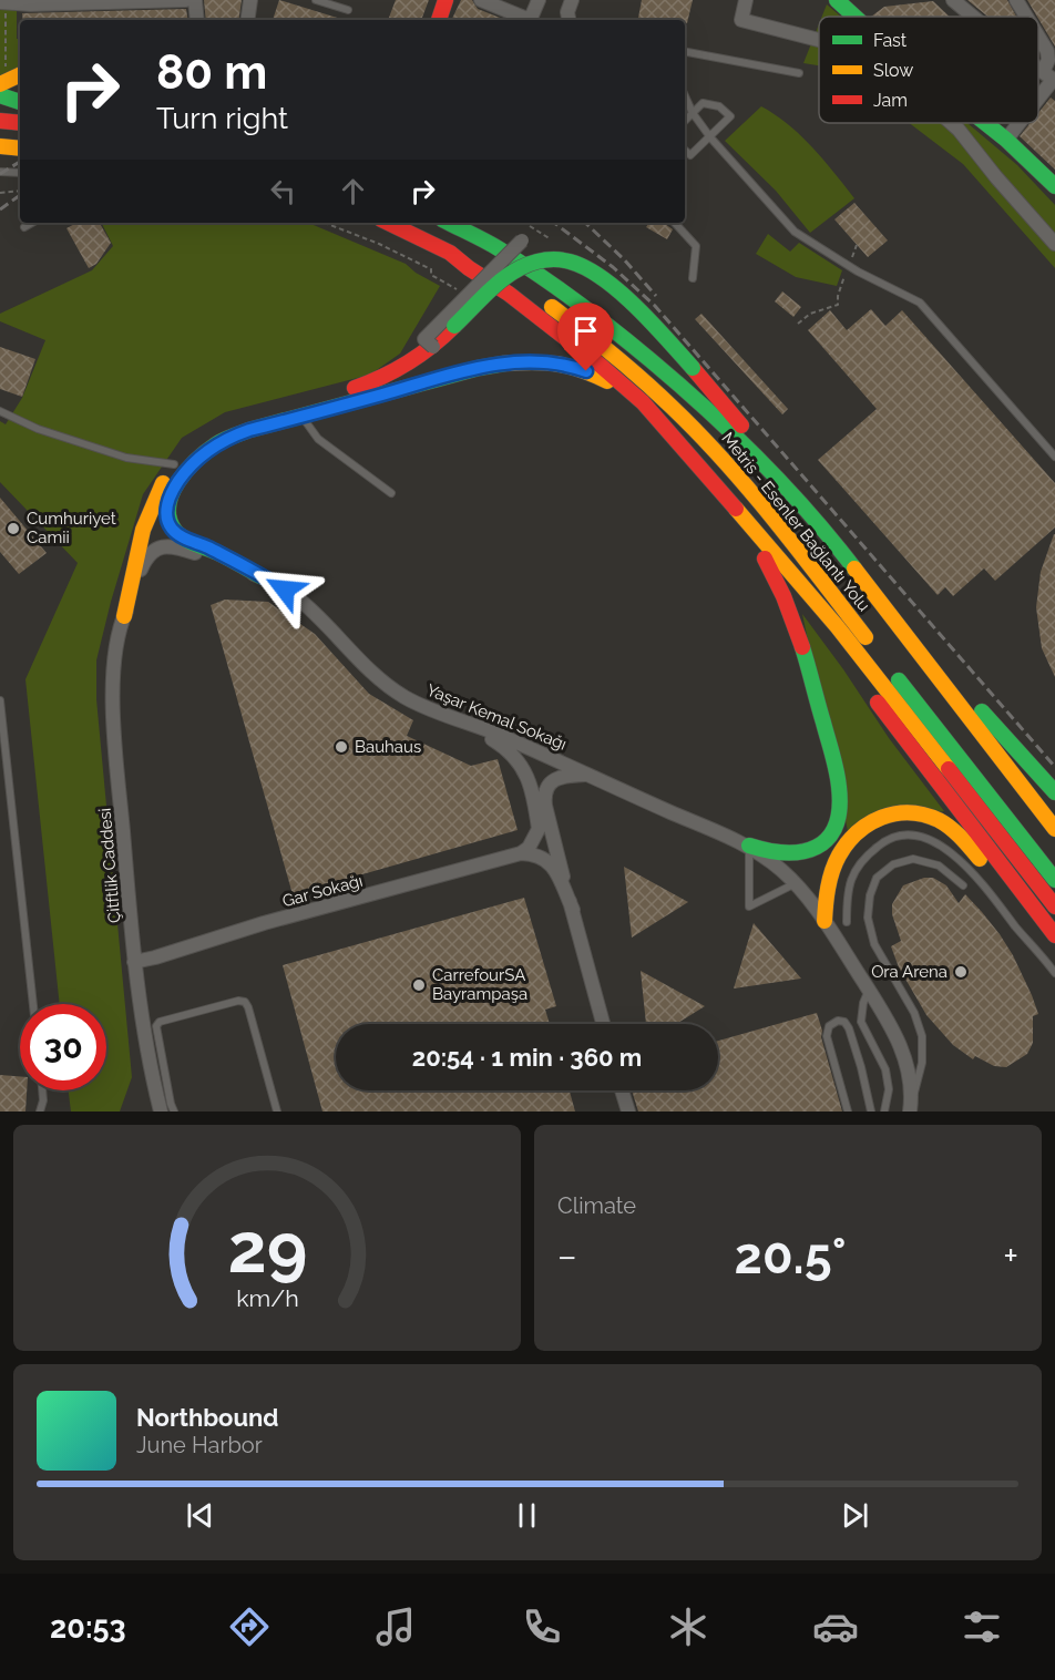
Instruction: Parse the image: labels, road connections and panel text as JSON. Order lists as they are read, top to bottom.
{
  "streets": {
    "main road": ["Metris - Esenler Bağlantı Yolu"],
    "street": ["Yaşar Kemal Sokağı", "Çitftlik Caddesi", "Gar Sokağı"]
  },
  "crossings": [
    ["Yaşar Kemal Sokağı", "Çitftlik Caddesi"],
    ["Çitftlik Caddesi", "Gar Sokağı"]
  ],
  "places": [
    "Cumhuriyet Camii",
    "Bauhaus",
    "Ora Arena",
    "CarrefourSA Bayrampaşa"
  ],
  "legend": ["Fast", "Slow", "Jam"],
  "page": {
    "turn": ["80 m", "Turn right"],
    "limit": "30",
    "trip": "20:54 · 1 min · 360 m",
    "tile": "Climate",
    "heat": ["−", "20.5°", "+"],
    "song": ["Northbound", "June Harbor"],
    "tabs": "20:53",
    "gauge": ["29", "km/h"]
  }
}
